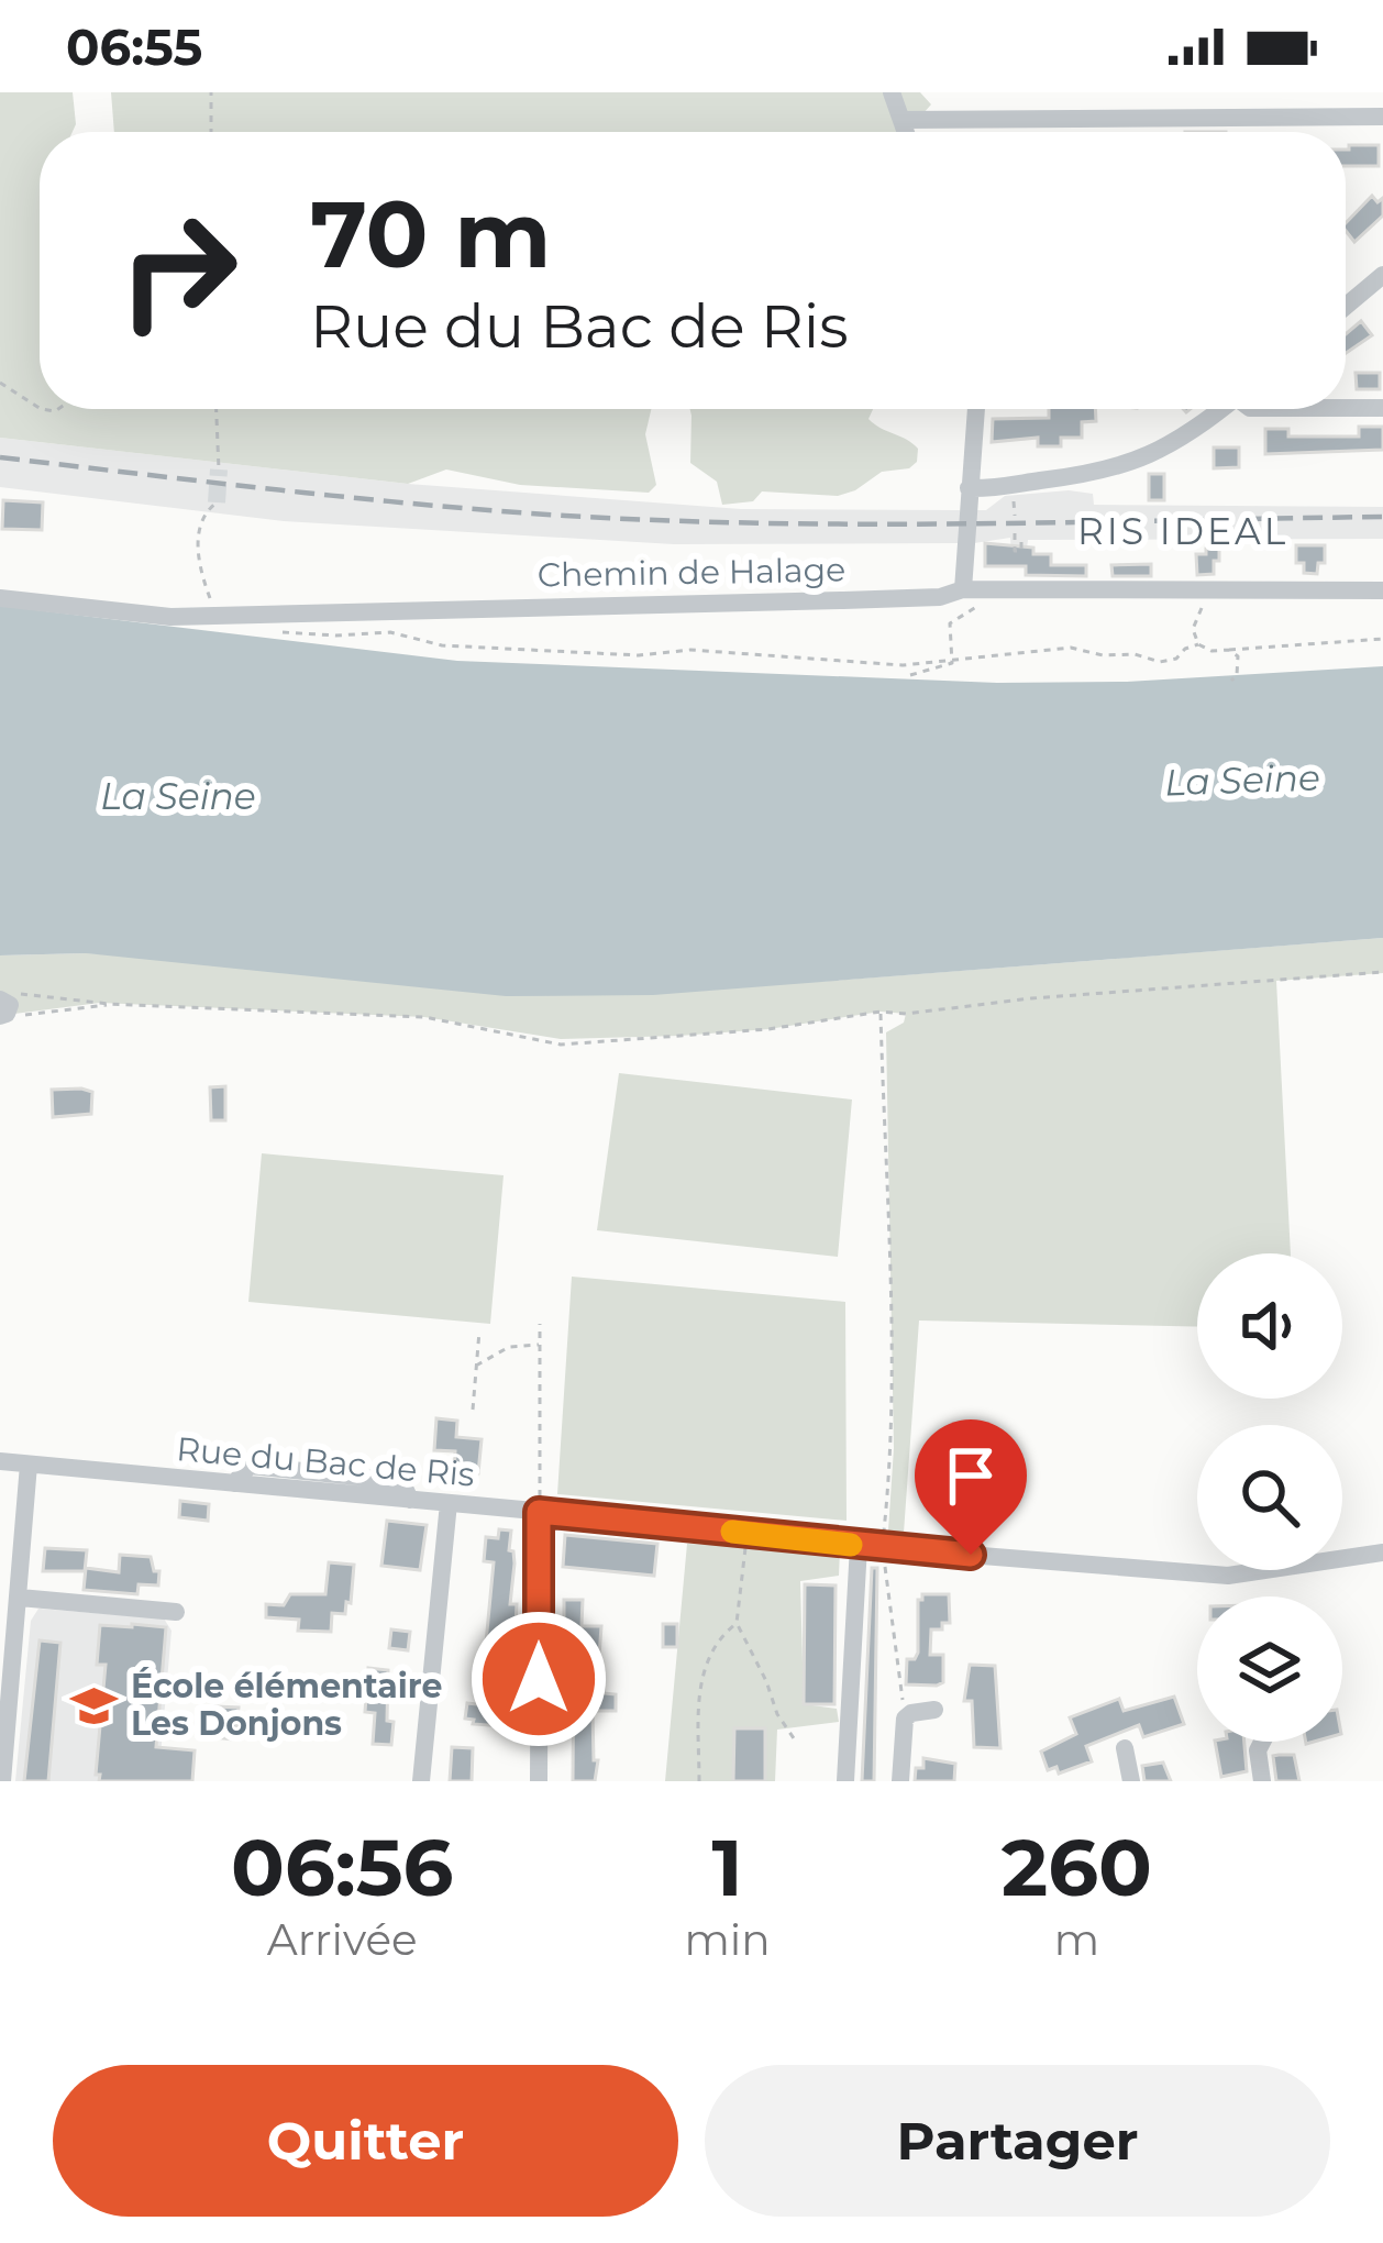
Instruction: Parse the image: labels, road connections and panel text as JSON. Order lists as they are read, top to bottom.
{
  "streets": {
    "street": ["Chemin de Halage", "Rue du Bac de Ris"]
  },
  "districts": ["RIS IDEAL"],
  "water": ["La Seine"],
  "places": {
    "school or university": ["École élémentaire Les Donjons"]
  },
  "page": {
    "status": "06:55",
    "turn": ["70 m", "Rue du Bac de Ris"],
    "eta": [
      "06:56",
      "Arrivée",
      "1",
      "min",
      "260",
      "m"
    ],
    "buttons": ["Quitter", "Partager"]
  }
}
